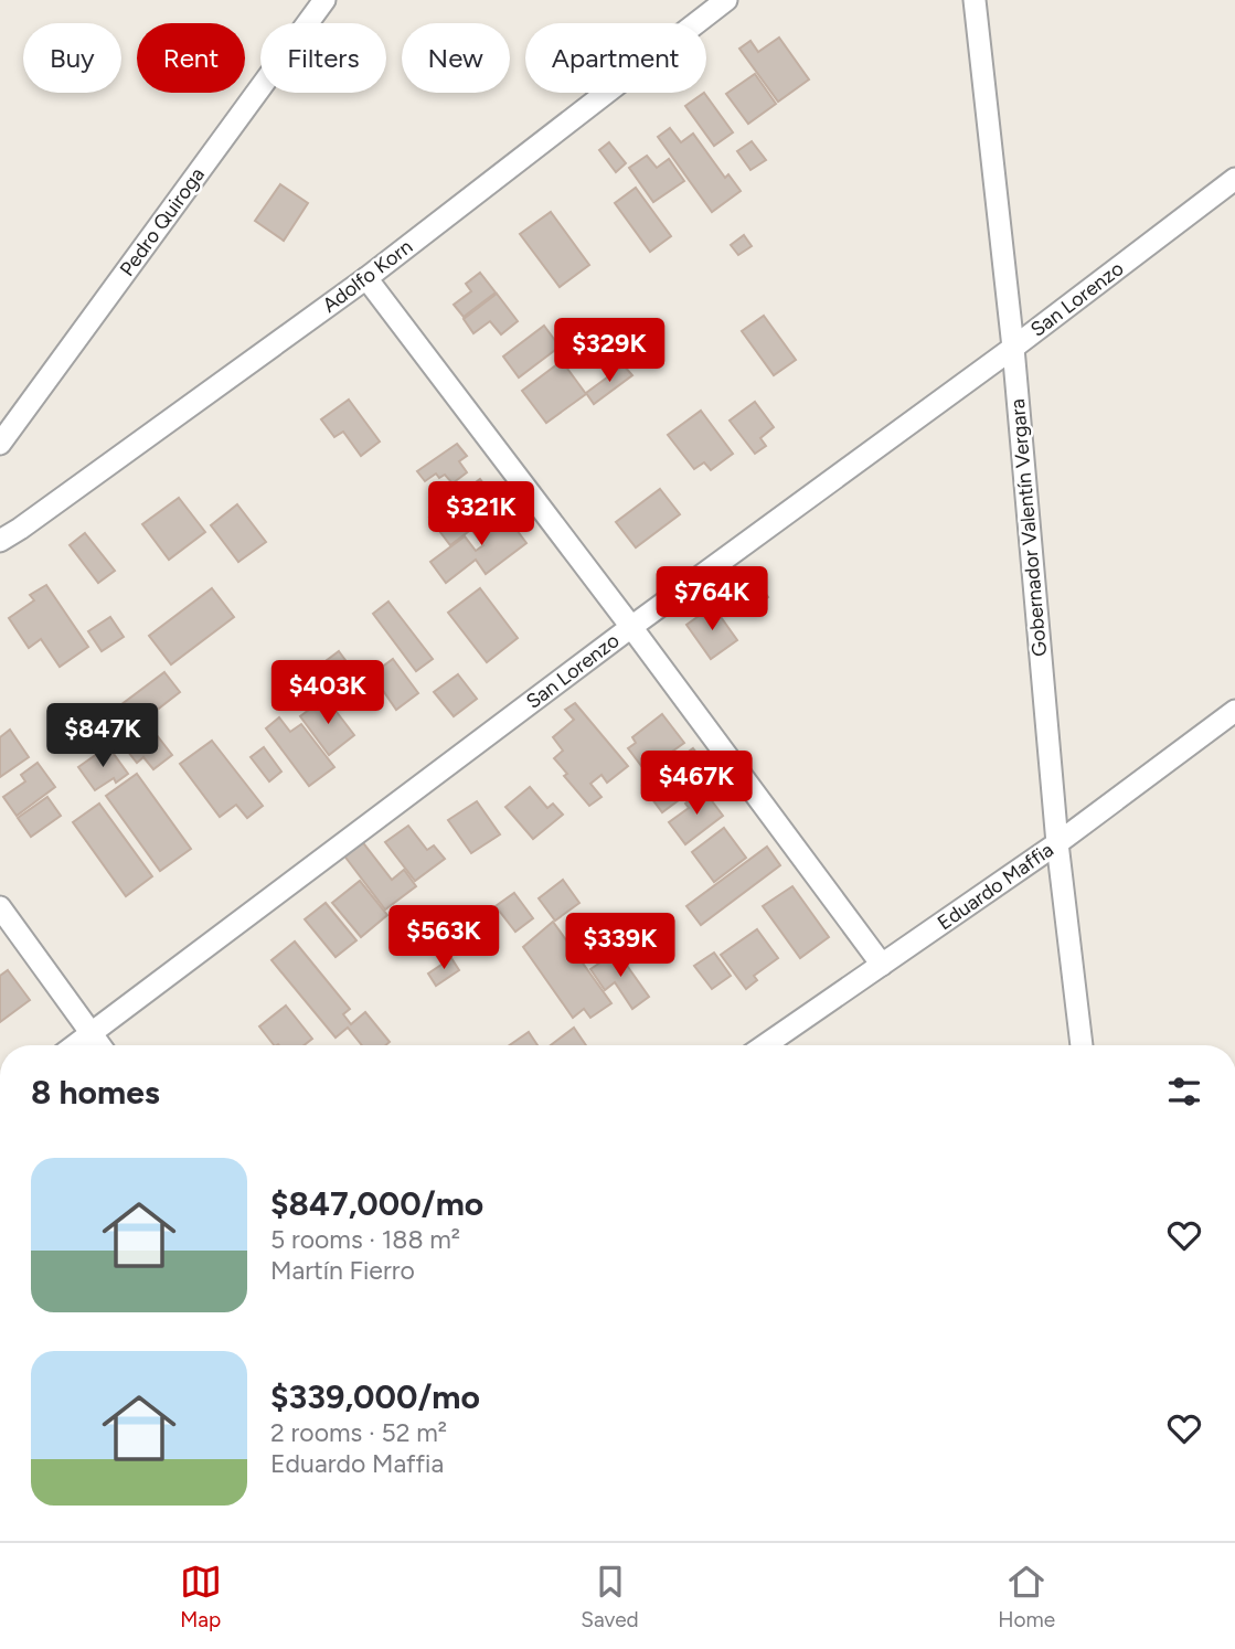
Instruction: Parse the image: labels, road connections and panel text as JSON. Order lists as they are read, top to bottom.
{
  "streets": {
    "street": [
      "Pedro Quiroga",
      "Adolfo Korn",
      "San Lorenzo",
      "Gobernador Valentín Vergara",
      "Eduardo Maffia"
    ]
  },
  "crossings": [
    ["San Lorenzo", "Gobernador Valentín Vergara"],
    ["Gobernador Valentín Vergara", "Eduardo Maffia"]
  ],
  "page": {
    "chip": [
      "Buy",
      "Rent",
      "Filters",
      "New",
      "Apartment"
    ],
    "price": [
      "$329K",
      "$321K",
      "$764K",
      "$403K",
      "$847K",
      "$467K",
      "$563K",
      "$339K"
    ],
    "heading": "8 homes",
    "list": [
      {
        "name": "$847,000/mo",
        "note": "5 rooms · 188 m² · Martín Fierro"
      },
      {
        "name": "$339,000/mo",
        "note": "2 rooms · 52 m² · Eduardo Maffia"
      }
    ],
    "tabs": ["Map", "Saved", "Home"]
  }
}
